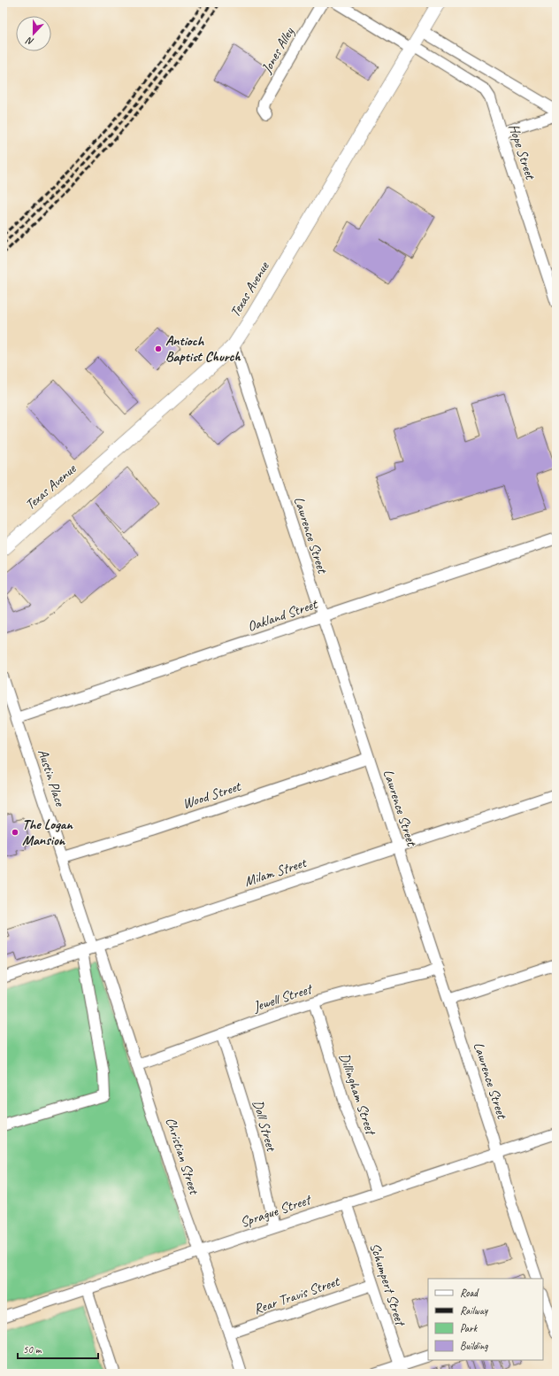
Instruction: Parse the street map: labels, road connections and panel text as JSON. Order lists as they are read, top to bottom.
{
  "streets": {
    "main road": ["Texas Avenue"],
    "street": [
      "Jones Alley",
      "Hope Street",
      "Lawrence Street",
      "Oakland Street",
      "Austin Place",
      "Wood Street",
      "Milam Street",
      "Jewell Street",
      "Dillingham Street",
      "Doll Street",
      "Christian Street",
      "Sprague Street",
      "Schumpert Street",
      "Rear Travis Street"
    ]
  },
  "crossings": [
    ["Hope Street", "Texas Avenue"],
    ["Texas Avenue", "Lawrence Street"],
    ["Lawrence Street", "Oakland Street"],
    ["Lawrence Street", "Wood Street"],
    ["Lawrence Street", "Milam Street"],
    ["Lawrence Street", "Jewell Street"],
    ["Lawrence Street", "Sprague Street"],
    ["Oakland Street", "Austin Place"],
    ["Austin Place", "Wood Street"],
    ["Austin Place", "Milam Street"],
    ["Austin Place", "Christian Street"],
    ["Milam Street", "Christian Street"],
    ["Jewell Street", "Dillingham Street"],
    ["Jewell Street", "Doll Street"],
    ["Jewell Street", "Christian Street"],
    ["Dillingham Street", "Sprague Street"],
    ["Doll Street", "Sprague Street"],
    ["Christian Street", "Sprague Street"],
    ["Christian Street", "Rear Travis Street"],
    ["Sprague Street", "Schumpert Street"],
    ["Schumpert Street", "Rear Travis Street"]
  ],
  "places": ["Antioch Baptist Church", "The Logan Mansion"],
  "legend": [
    "Road",
    "Railway",
    "Park",
    "Building"
  ],
  "scale_bar": "50 m",
  "north": "bottom"
}
